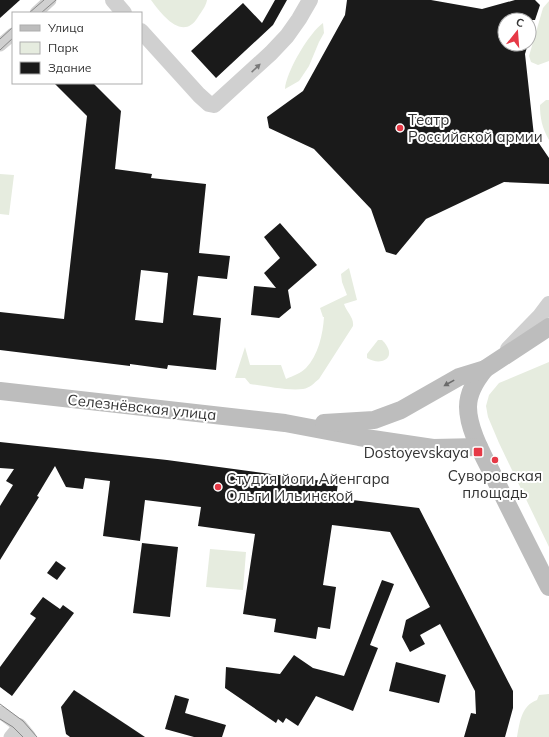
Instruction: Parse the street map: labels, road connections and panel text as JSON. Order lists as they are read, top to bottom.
{
  "streets": {
    "main road": ["Селезнёвская улица"]
  },
  "places": {
    "other": ["Театр Российской армии", "Суворовская площадь", "Студия йоги Айенгара Ольги Ильинской"],
    "transit": ["Dostoyevskaya"]
  },
  "legend": ["Улица", "Парк", "Здание"],
  "north": "top"
}
